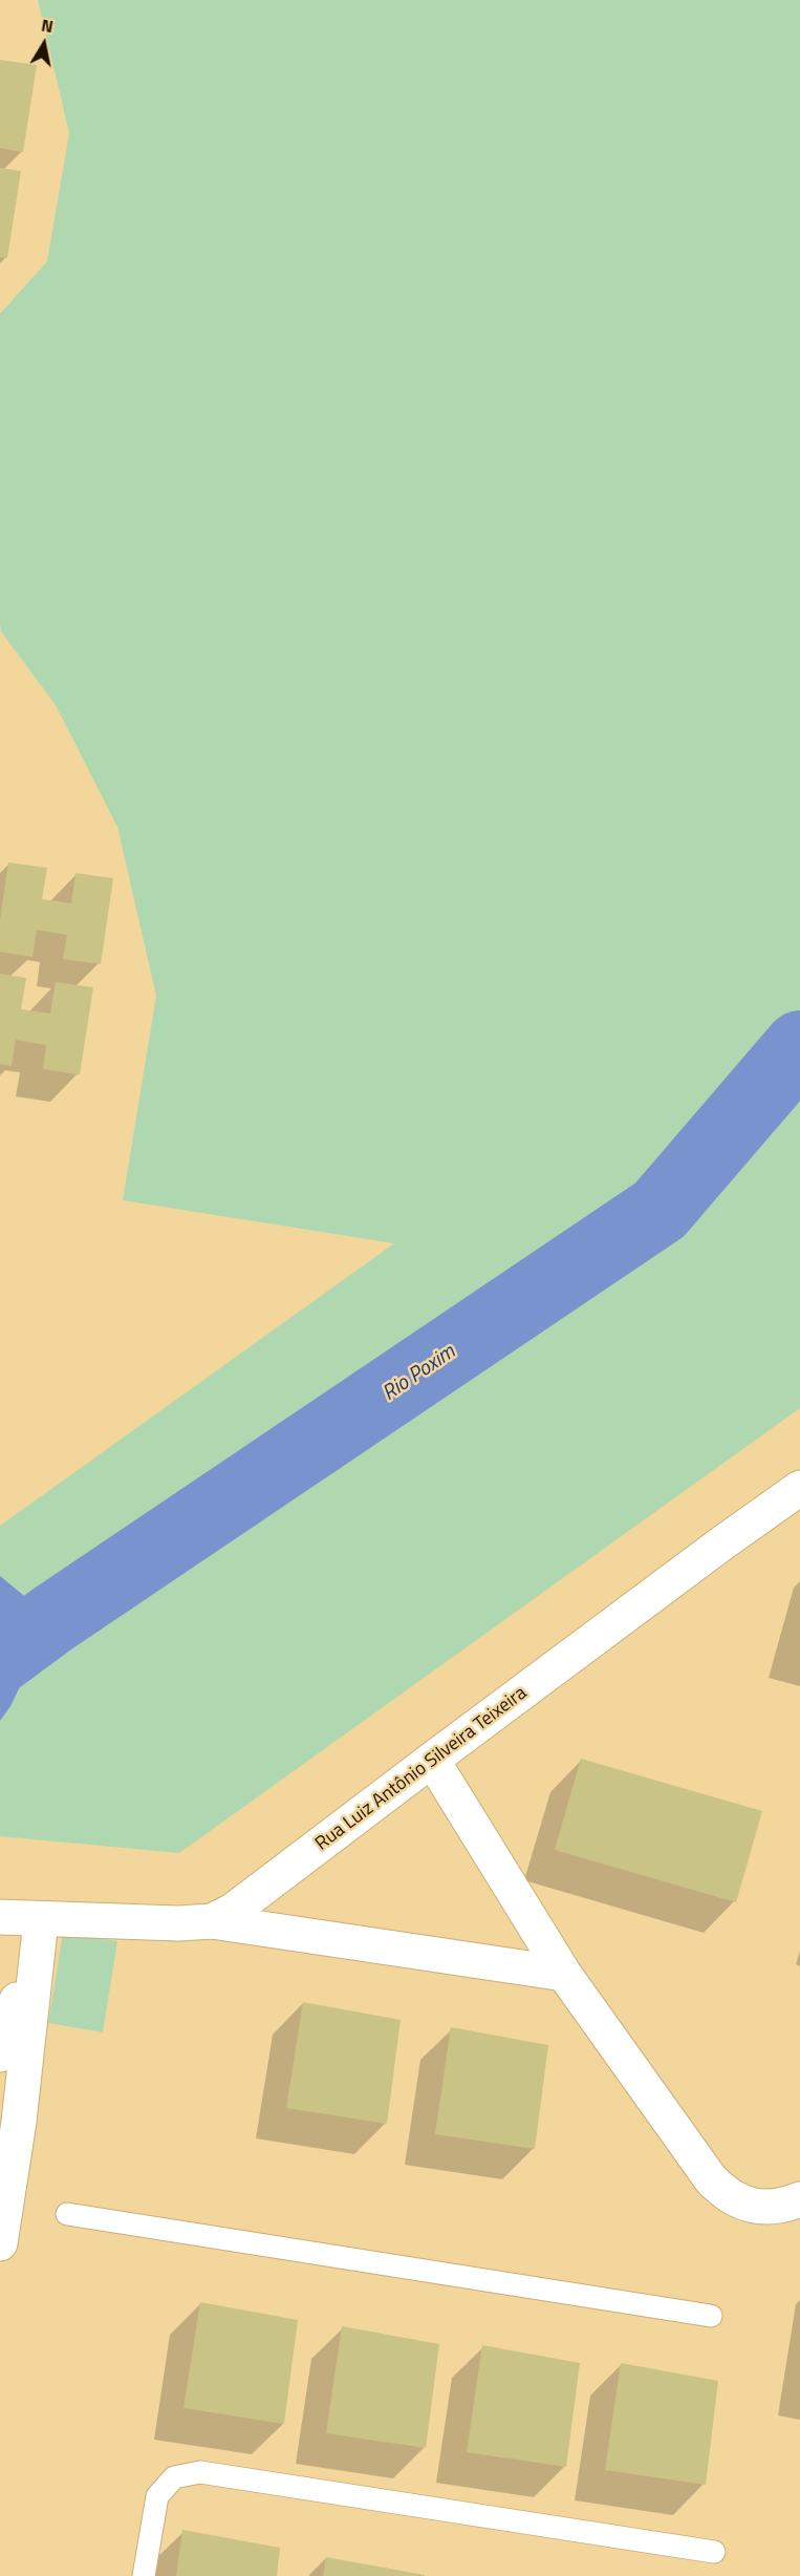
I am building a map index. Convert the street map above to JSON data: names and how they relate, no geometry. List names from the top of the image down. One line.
{"streets":{"street":["Rua Luiz Antônio Silveira Teixeira"]},"water":["Rio Poxim"],"north":"top"}
